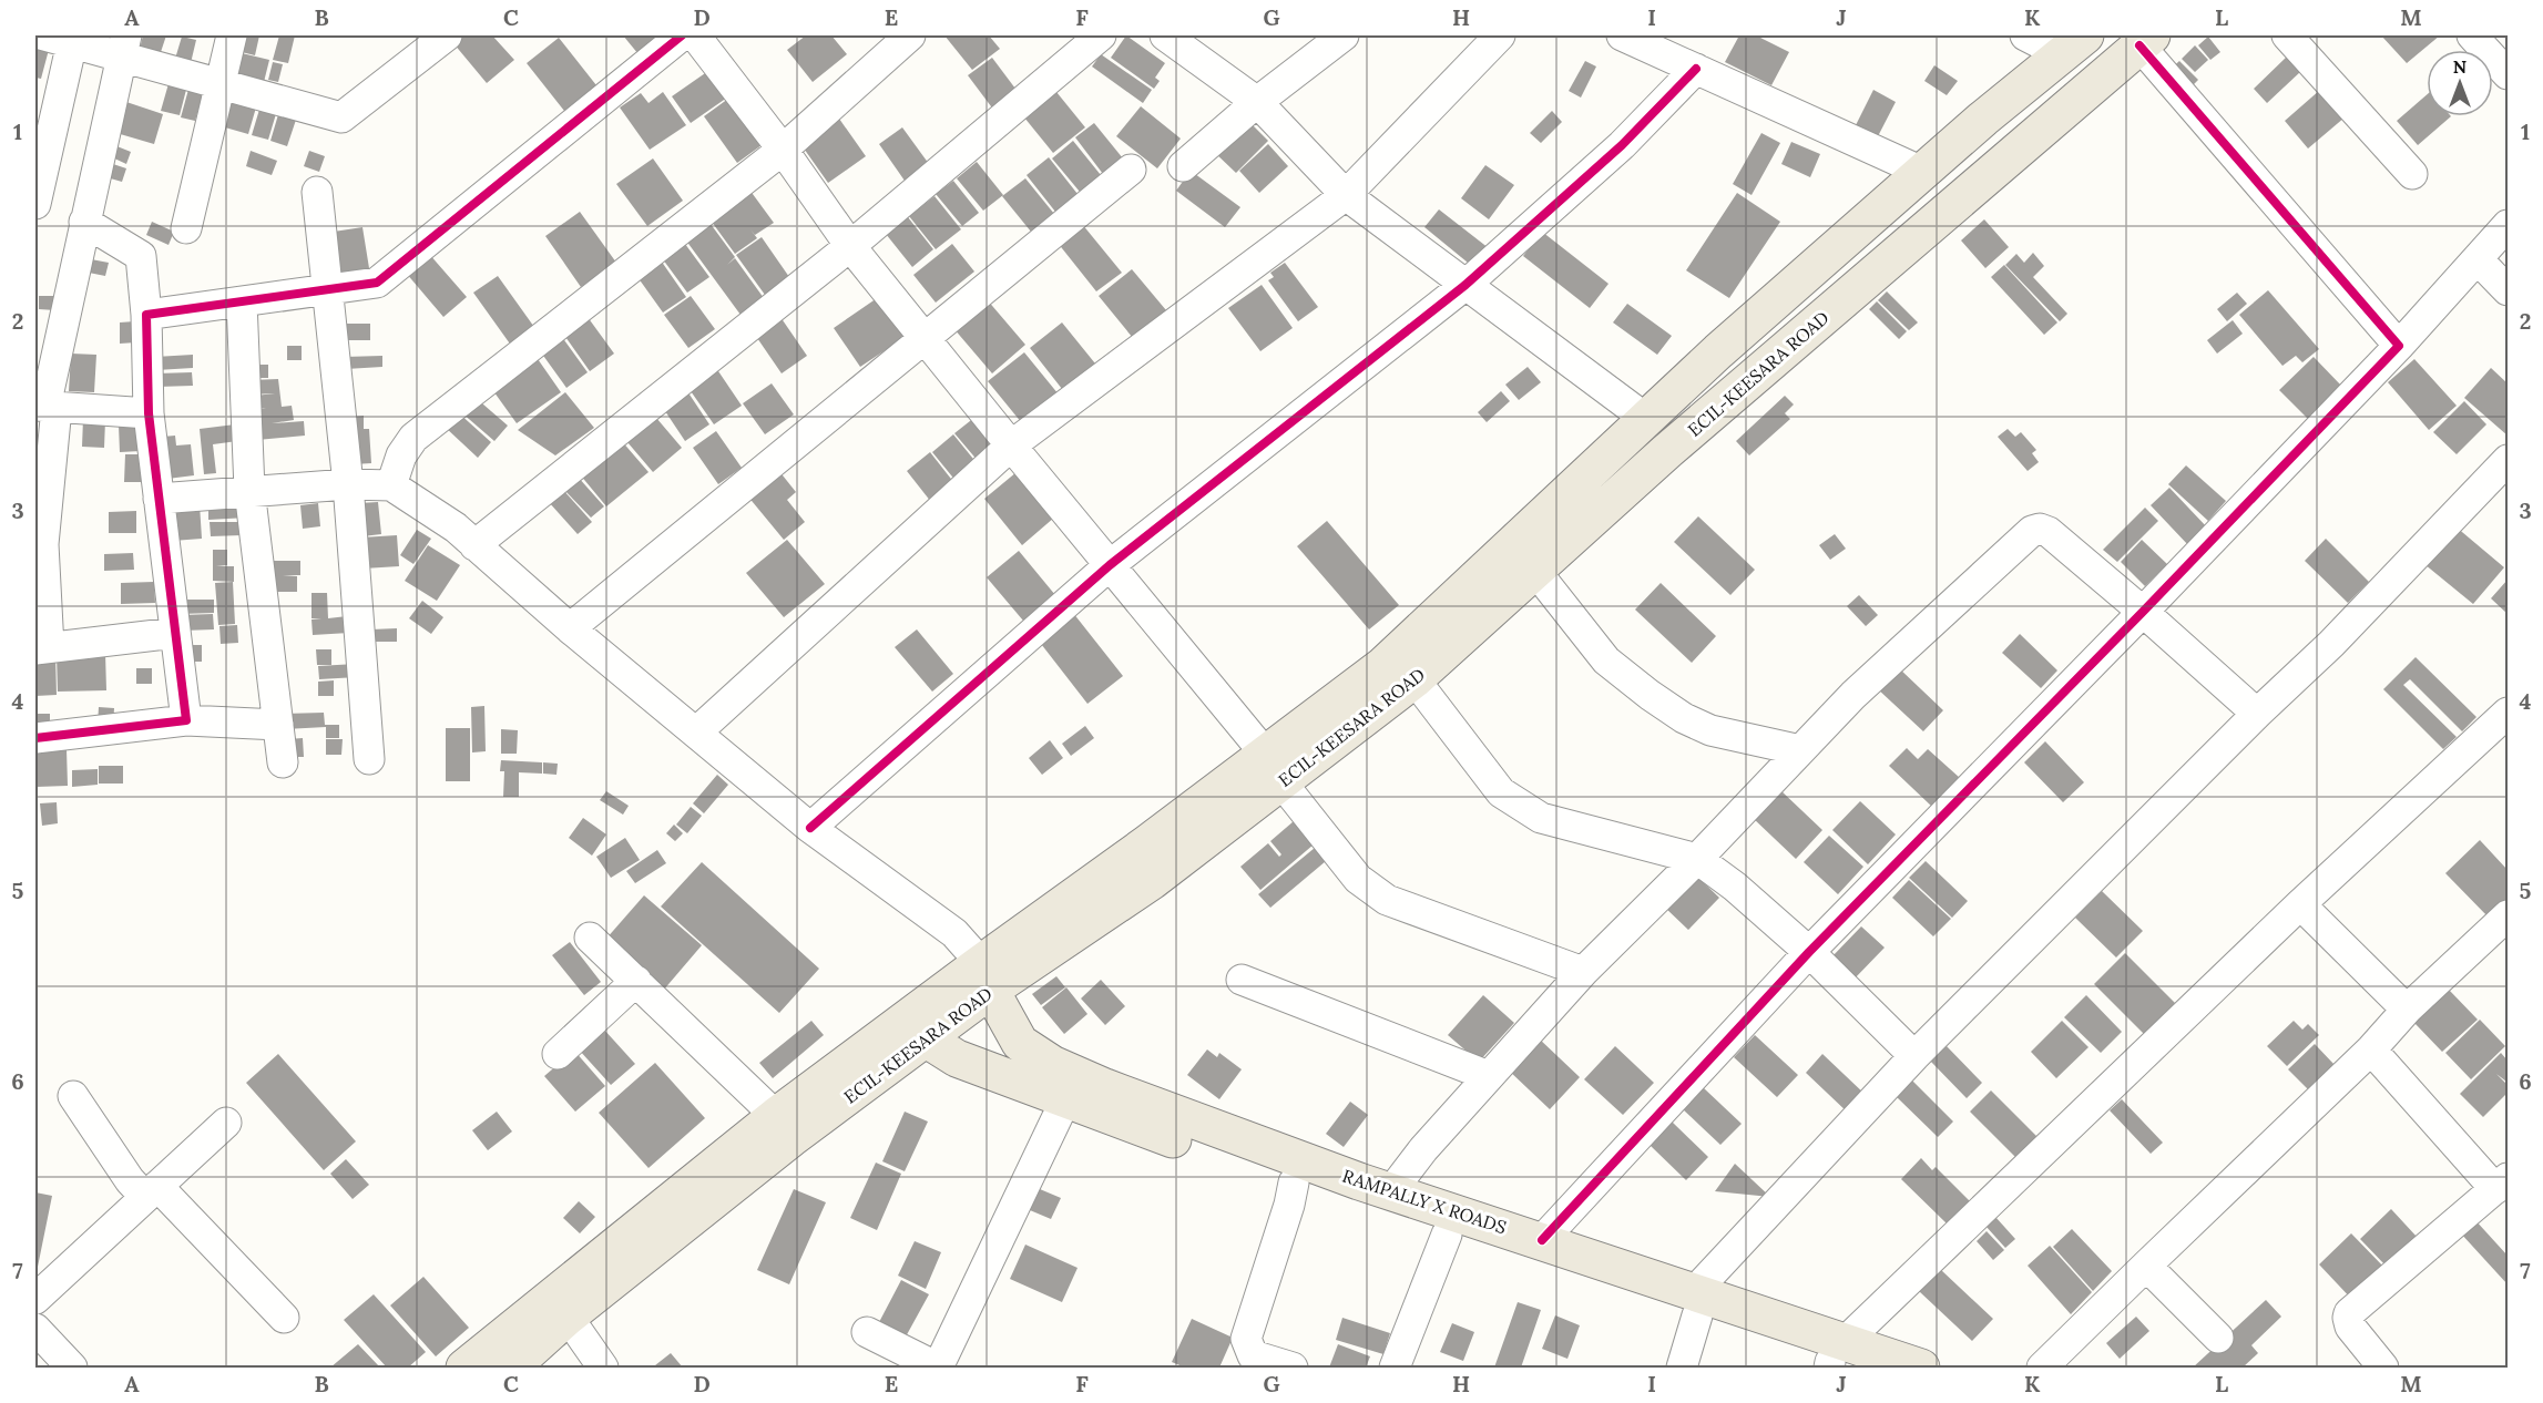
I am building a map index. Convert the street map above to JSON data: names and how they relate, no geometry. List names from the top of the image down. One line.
{"streets":{"main road":["ECIL-KEESARA ROAD","RAMPALLY X ROADS"]},"crossings":[["ECIL-KEESARA ROAD","RAMPALLY X ROADS"]],"north":"top","grid":{"columns":["A","B","C","D","E","F","G","H","I","J","K","L","M"],"rows":["1","2","3","4","5","6","7"]}}
